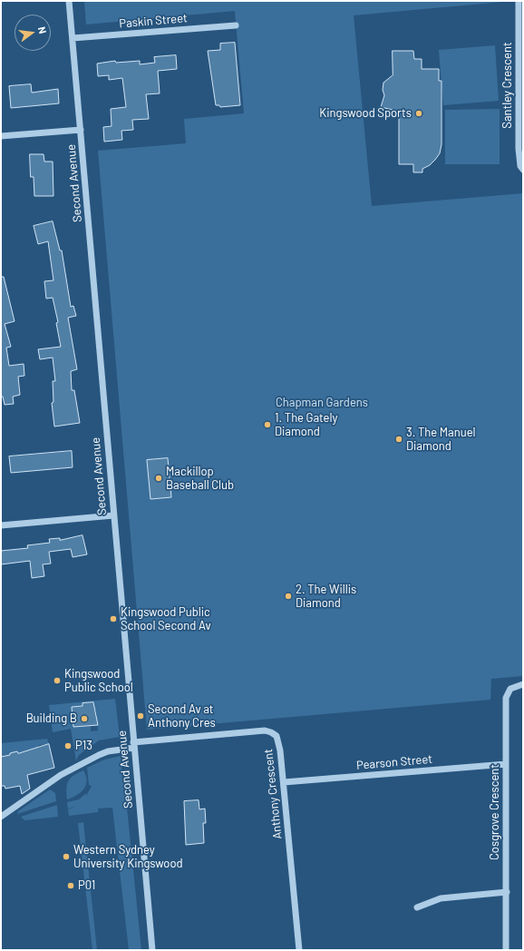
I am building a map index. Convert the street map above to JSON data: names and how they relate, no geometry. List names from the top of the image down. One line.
{"streets":{"street":["Paskin Street","Santley Crescent","Second Avenue","Pearson Street","Anthony Crescent","Cosgrove Crescent"]},"crossings":[["Paskin Street","Second Avenue"],["Second Avenue","Anthony Crescent"],["Pearson Street","Anthony Crescent"],["Pearson Street","Cosgrove Crescent"]],"parks":["Chapman Gardens"],"places":["Kingswood Sports","1. The Gately Diamond","3. The Manuel Diamond","Mackillop Baseball Club","2. The Willis Diamond","Kingswood Public School Second Av","Kingswood Public School","Second Av at Anthony Cres","Building B","P13","Western Sydney University Kingswood","P01"],"north":"right"}
